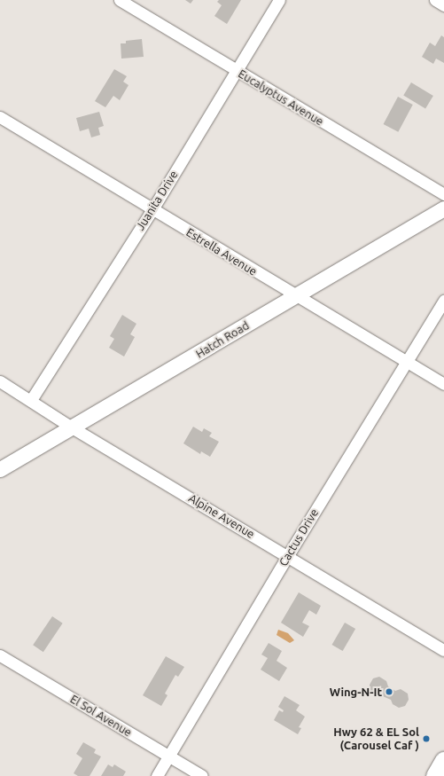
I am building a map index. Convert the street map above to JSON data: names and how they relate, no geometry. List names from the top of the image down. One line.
{"streets":{"street":["Eucalyptus Avenue","Juanita Drive","Estrella Avenue","Hatch Road","Alpine Avenue","Cactus Drive","El Sol Avenue"]},"crossings":[["Eucalyptus Avenue","Juanita Drive"],["Juanita Drive","Estrella Avenue"],["Juanita Drive","Alpine Avenue"],["Estrella Avenue","Hatch Road"],["Estrella Avenue","Cactus Drive"],["Hatch Road","Alpine Avenue"],["Alpine Avenue","Cactus Drive"],["Cactus Drive","El Sol Avenue"]],"places":["Wing-N-It","Hwy 62 & EL Sol (Carousel Caf )"]}
